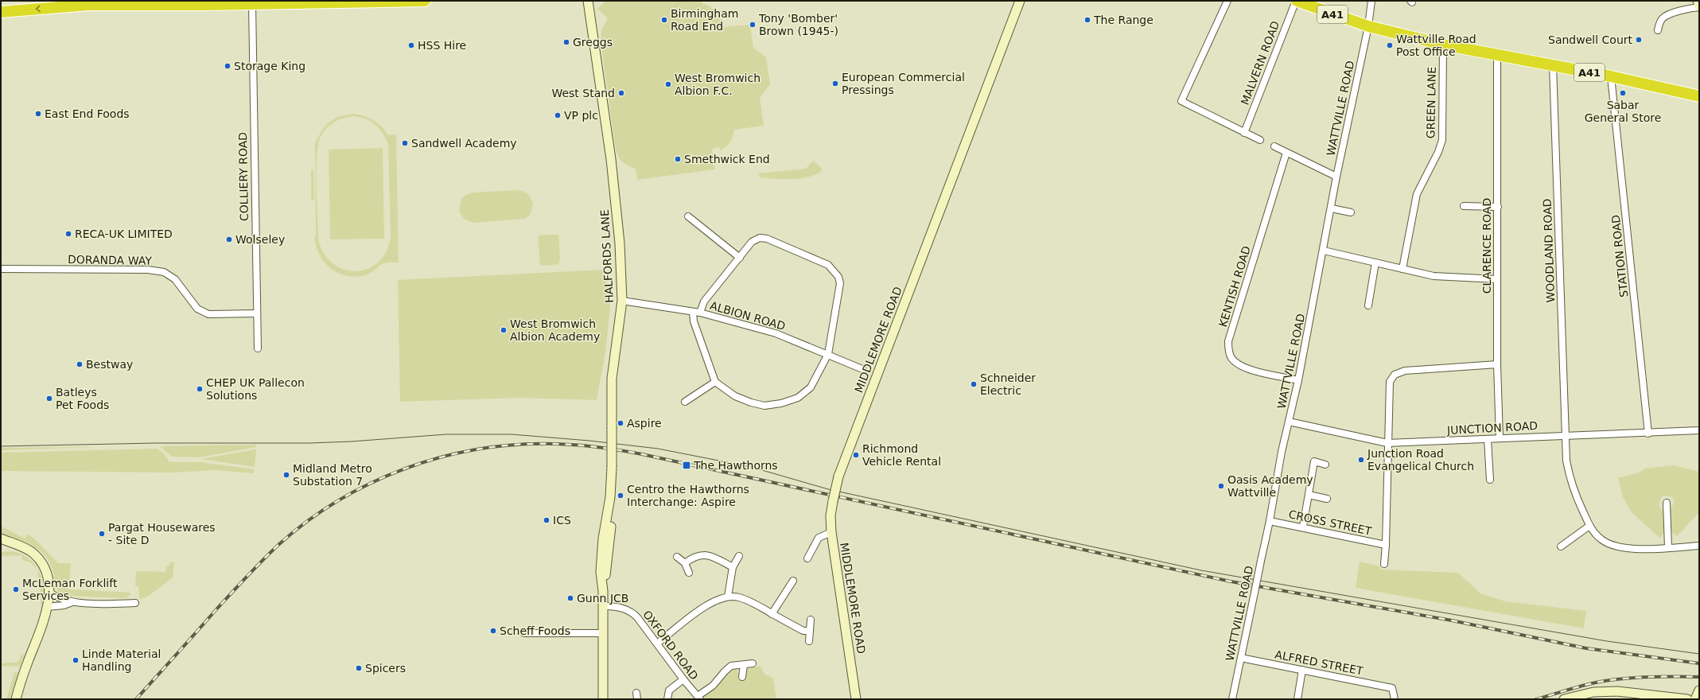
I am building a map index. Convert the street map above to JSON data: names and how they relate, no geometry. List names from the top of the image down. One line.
{"streets":{"highway":["A41"],"street":["MALVERN ROAD","GREEN LANE","WATTVILLE ROAD","COLLIERY ROAD","CLARENCE ROAD","WOODLAND ROAD","HALFORDS LANE","STATION ROAD","DORANDA WAY","KENTISH ROAD","ALBION ROAD","MIDDLEMORE ROAD","JUNCTION ROAD","CROSS STREET","OXFORD ROAD","ALFRED STREET"]},"crossings":[["A41","MALVERN ROAD"],["A41","GREEN LANE"],["A41","WATTVILLE ROAD"],["A41","CLARENCE ROAD"],["A41","WOODLAND ROAD"],["A41","STATION ROAD"],["WATTVILLE ROAD","KENTISH ROAD"],["WATTVILLE ROAD","JUNCTION ROAD"],["WATTVILLE ROAD","CROSS STREET"],["WATTVILLE ROAD","ALFRED STREET"],["COLLIERY ROAD","DORANDA WAY"],["CLARENCE ROAD","JUNCTION ROAD"],["WOODLAND ROAD","JUNCTION ROAD"],["HALFORDS LANE","ALBION ROAD"],["HALFORDS LANE","OXFORD ROAD"],["STATION ROAD","JUNCTION ROAD"]],"places":{"other":["Birmingham Road End","The Range","Tony 'Bomber' Brown (1945-)","Sandwell Court","Greggs","HSS Hire","Wattville Road Post Office","Storage King","European Commercial Pressings","West Bromwich Albion F.C.","West Stand","Sabar General Store","East End Foods","VP plc","Sandwell Academy","Smethwick End","RECA-UK LIMITED","Wolseley","West Bromwich Albion Academy","Bestway","Schneider Electric","CHEP UK Pallecon Solutions","Batleys Pet Foods","Aspire","Richmond Vehicle Rental","Junction Road Evangelical Church","Midland Metro Substation 7","Oasis Academy Wattville","Centro the Hawthorns Interchange: Aspire","ICS","Pargat Housewares - Site D","McLeman Forklift Services","Gunn JCB","Scheff Foods","Linde Material Handling","Spicers"],"transit":["The Hawthorns"]}}
